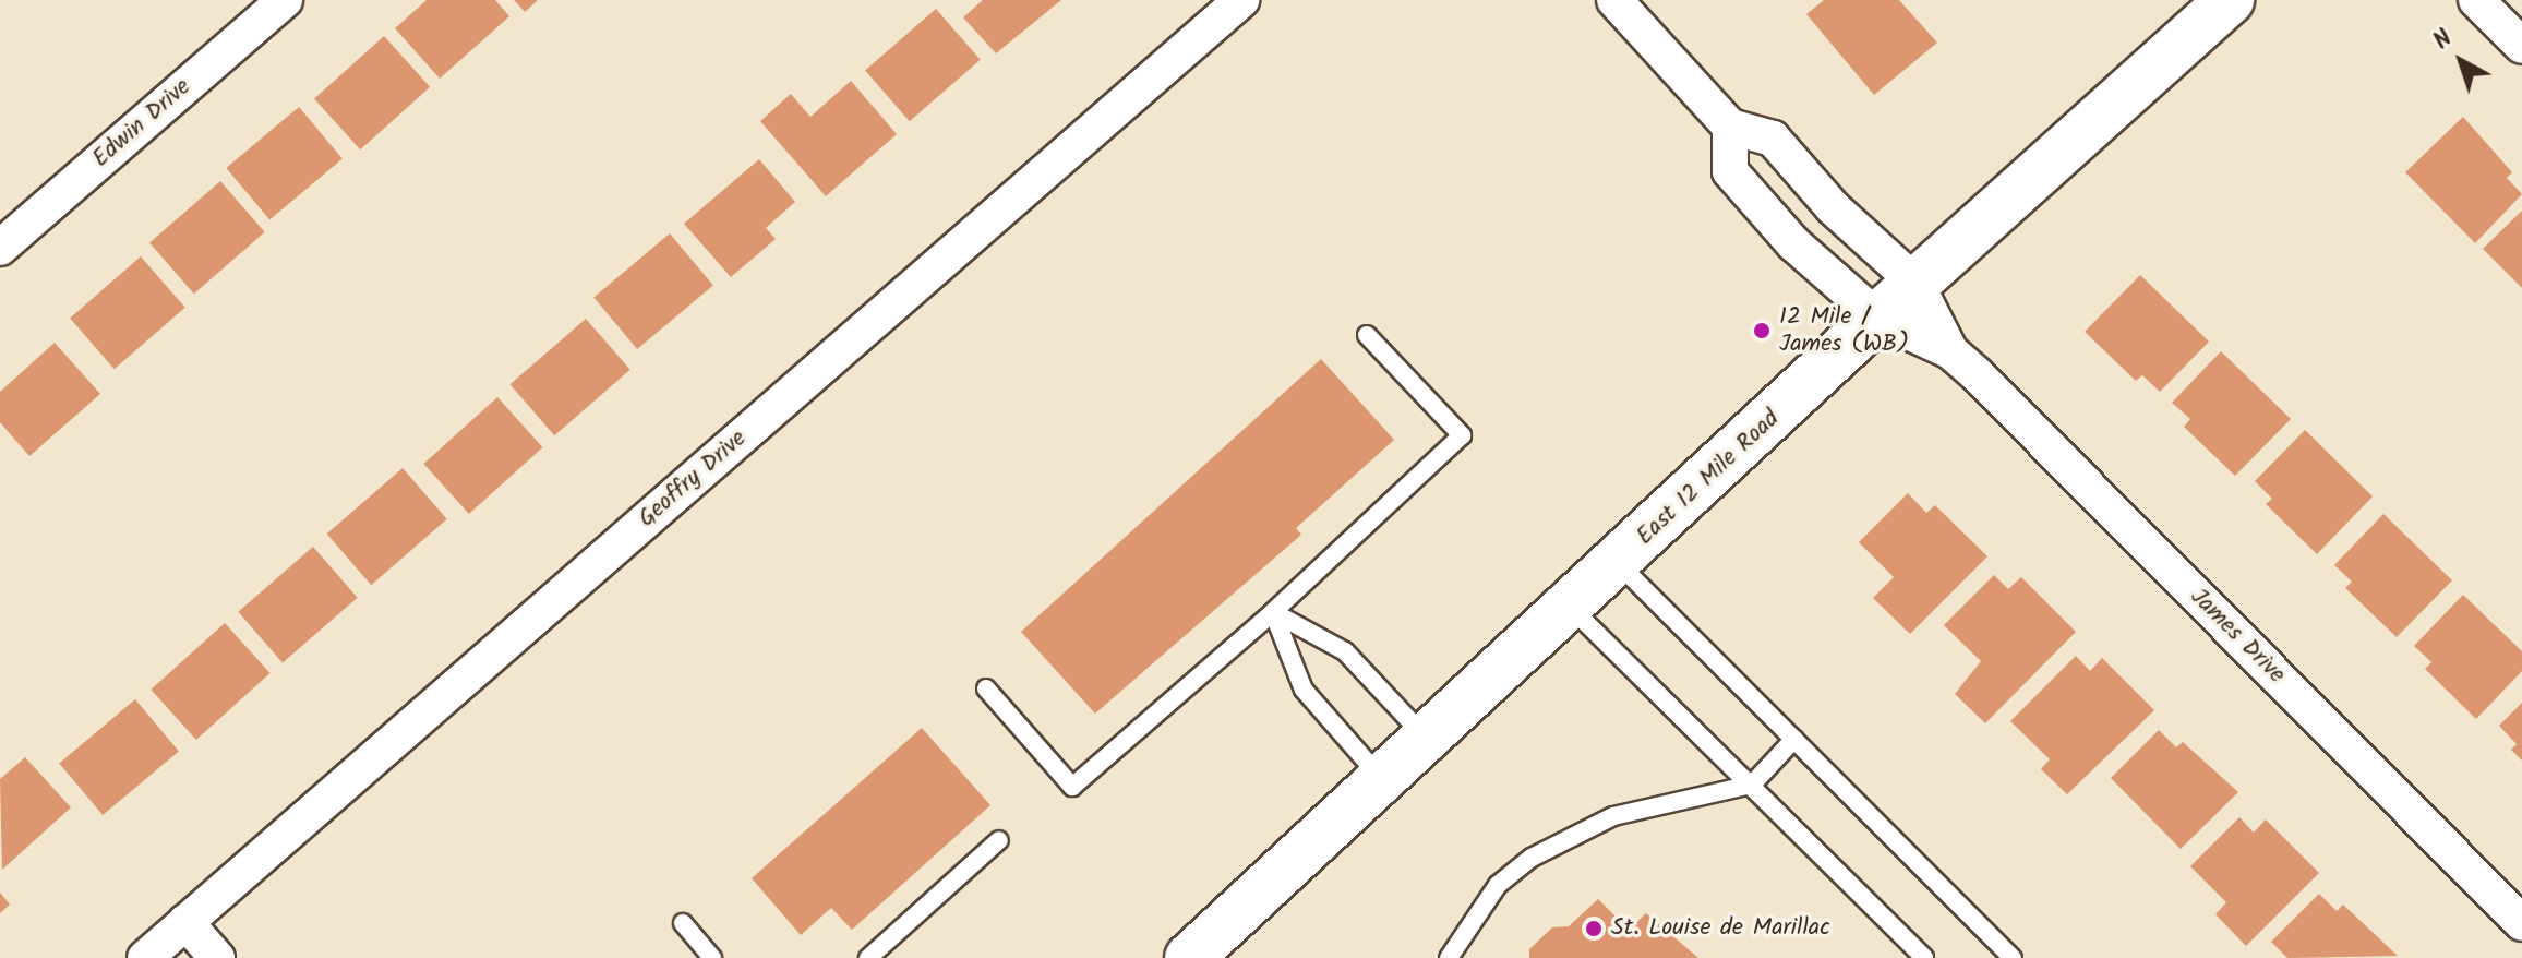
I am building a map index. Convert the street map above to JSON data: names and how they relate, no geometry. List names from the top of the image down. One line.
{"streets":{"main road":["East 12 Mile Road"],"street":["Edwin Drive","Geoffry Drive","James Drive"]},"crossings":[["East 12 Mile Road","James Drive"]],"places":["12 Mile / James (WB)","St. Louise de Marillac"],"north":"top left"}
